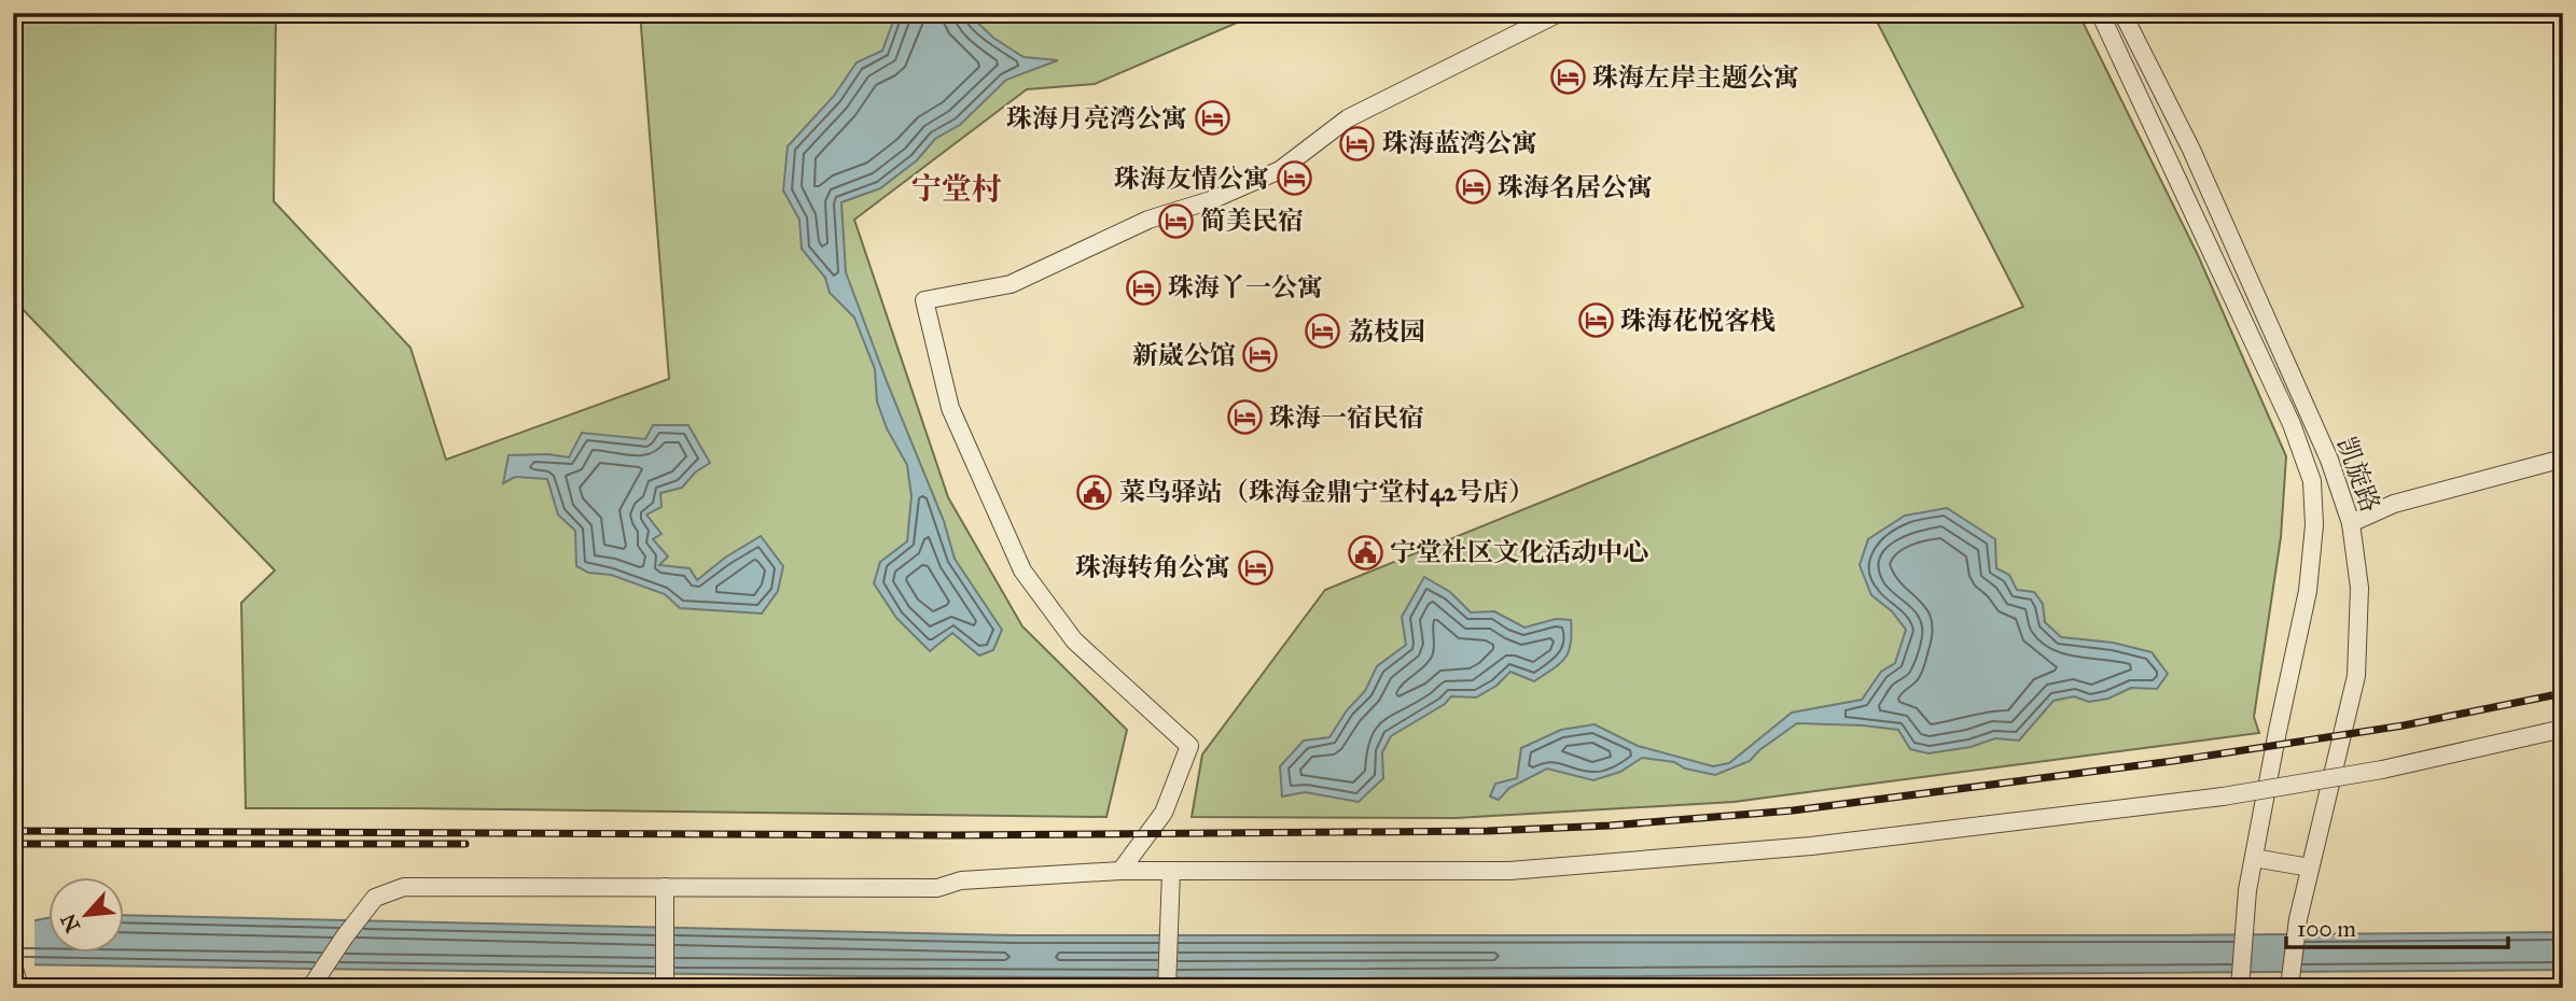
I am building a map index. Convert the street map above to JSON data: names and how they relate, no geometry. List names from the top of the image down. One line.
{"streets":{"street":["凯旋路"]},"districts":["宁堂村"],"places":{"hotel":["珠海左岸主题公寓","珠海月亮湾公寓","珠海蓝湾公寓","珠海友情公寓","珠海名居公寓","简美民宿","珠海丫一公寓","珠海花悦客栈","荔枝园","新崴公馆","珠海一宿民宿","珠海转角公寓"],"public building":["菜鸟驿站（珠海金鼎宁堂村42号店）","宁堂社区文化活动中心"]},"scale_bar":"100 m","north":"bottom left"}
